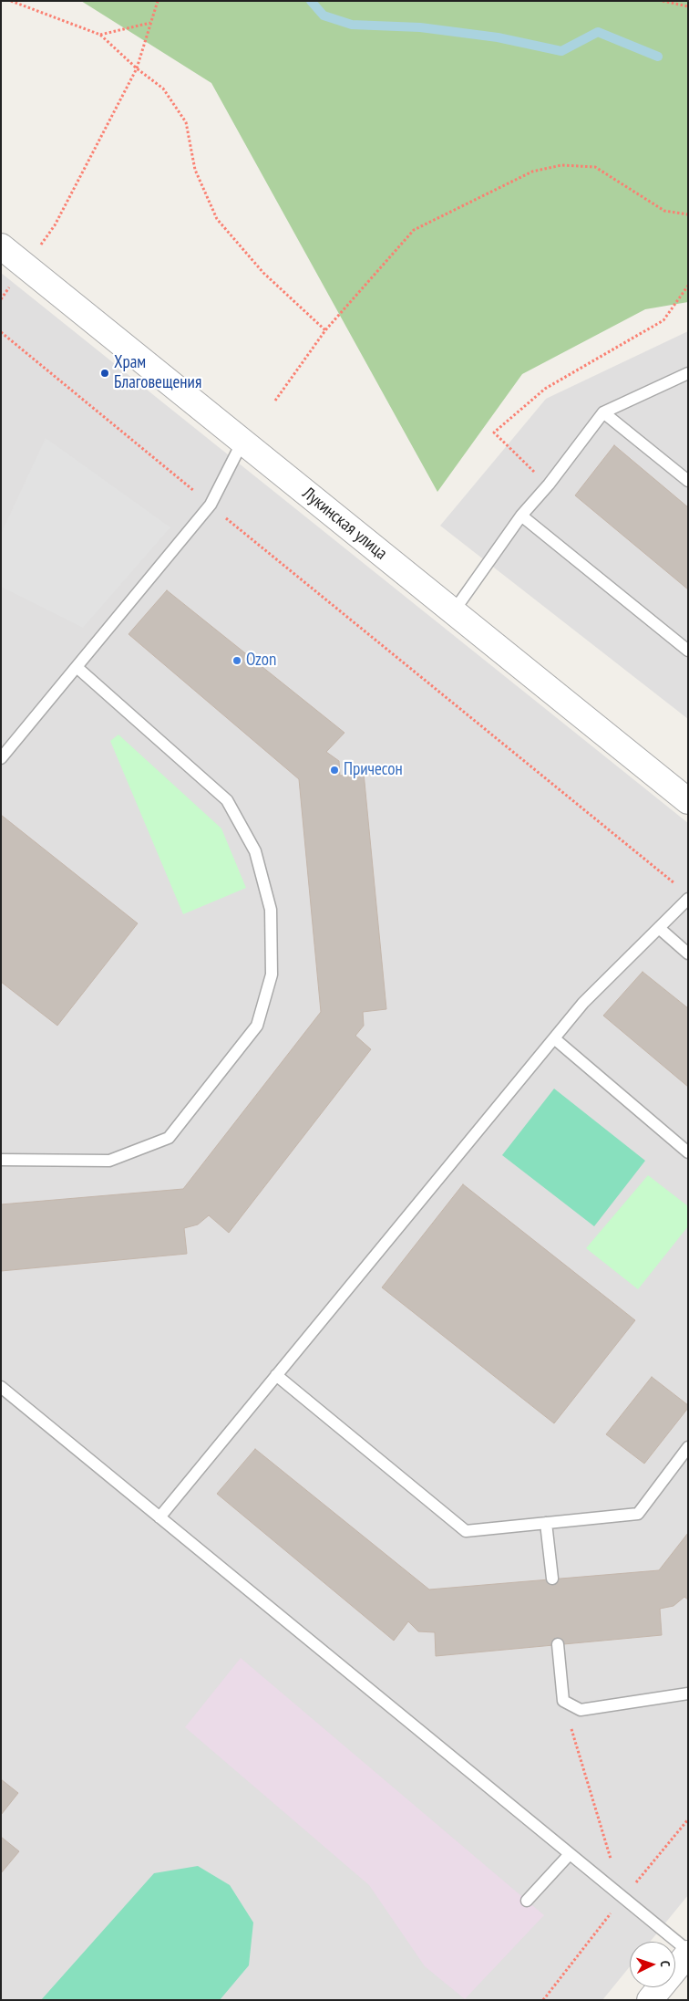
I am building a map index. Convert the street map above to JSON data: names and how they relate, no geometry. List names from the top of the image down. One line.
{"streets":{"street":["Лукинская улица"]},"places":["Храм Благовещения","Ozon","Причесон"],"north":"right"}
